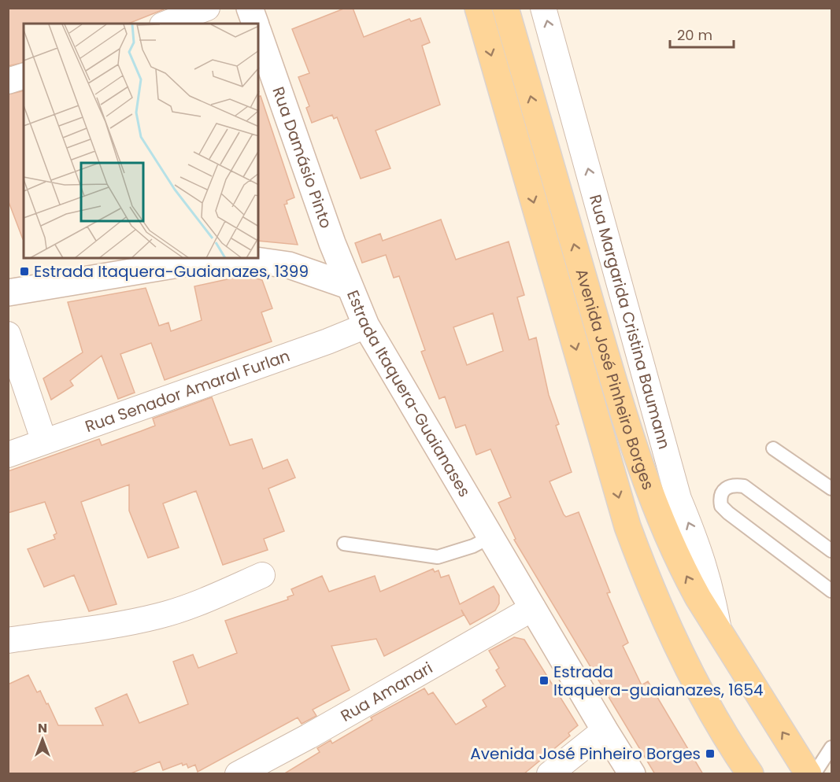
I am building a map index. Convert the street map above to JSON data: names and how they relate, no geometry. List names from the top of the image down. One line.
{"streets":{"main road":["Rua Damásio Pinto","Avenida José Pinheiro Borges","Estrada Itaquera-Guaianases"],"street":["Rua Margarida Cristina Baumann","Rua Senador Amaral Furlan","Rua Amanari"]},"crossings":[["Rua Damásio Pinto","Estrada Itaquera-Guaianases"],["Rua Margarida Cristina Baumann","Avenida José Pinheiro Borges"],["Rua Senador Amaral Furlan","Estrada Itaquera-Guaianases"],["Estrada Itaquera-Guaianases","Rua Amanari"]],"one_way":["Rua Margarida Cristina Baumann"],"places":{"transit":["Estrada Itaquera-Guaianazes, 1399","Estrada Itaquera-guaianazes, 1654","Avenida José Pinheiro Borges"]},"scale_bar":"20 m","north":"top"}
